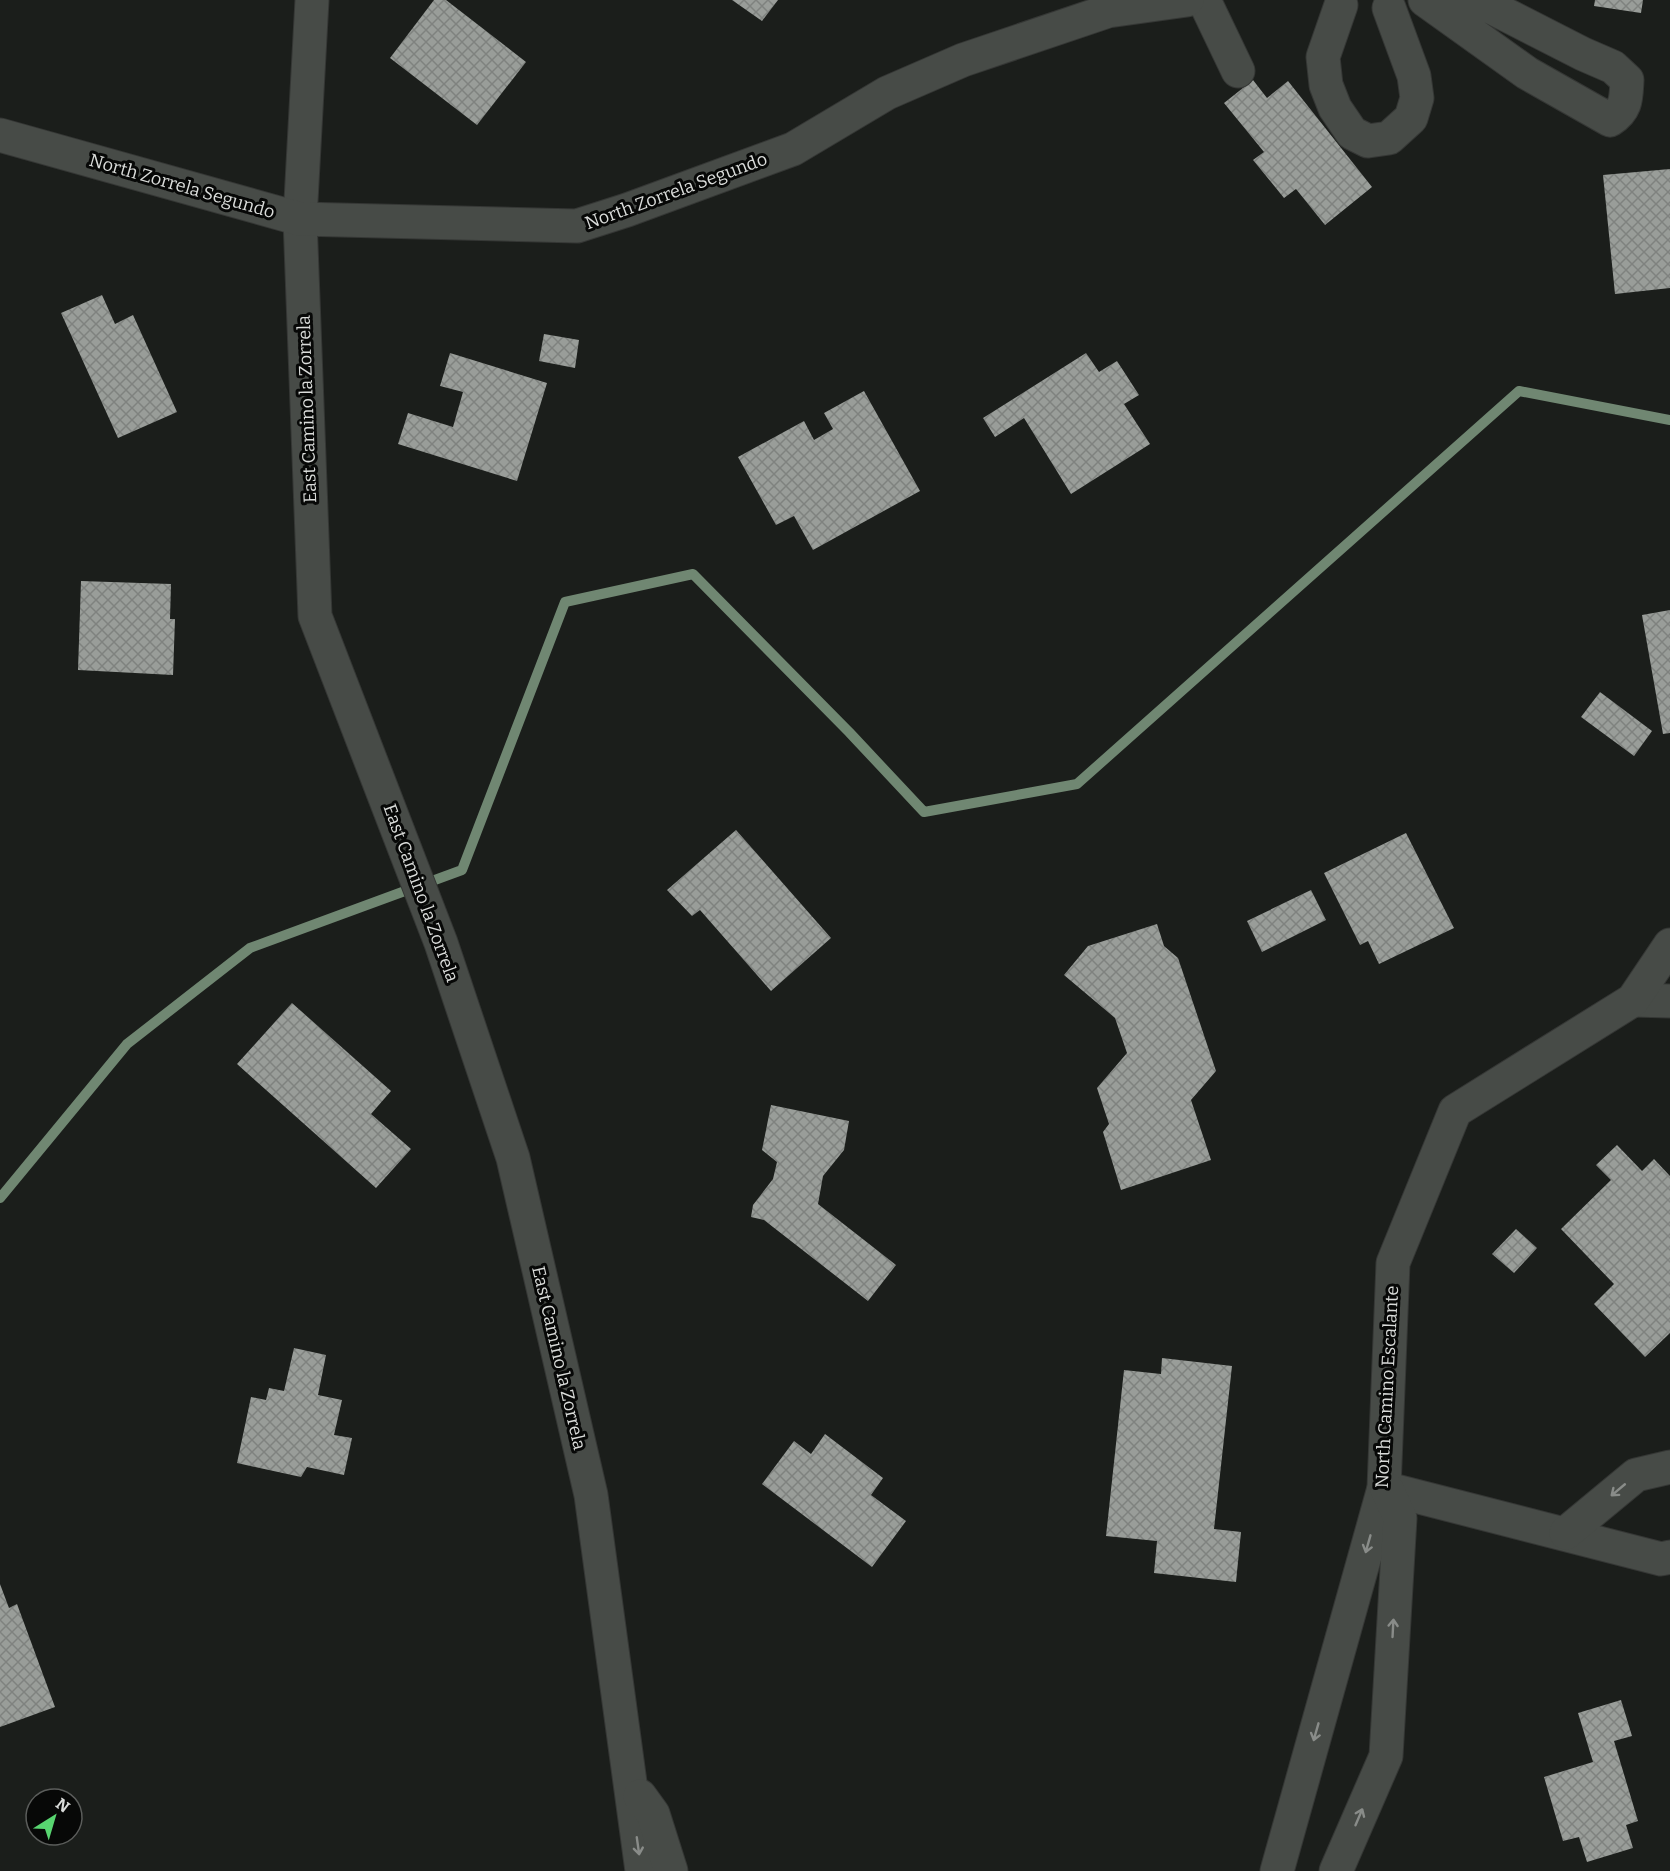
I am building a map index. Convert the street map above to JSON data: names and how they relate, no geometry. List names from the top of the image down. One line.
{"streets":{"street":["North Zorrela Segundo","East Camino la Zorrela","North Camino Escalante"]},"crossings":[["North Zorrela Segundo","East Camino la Zorrela"]],"north":"top right"}
